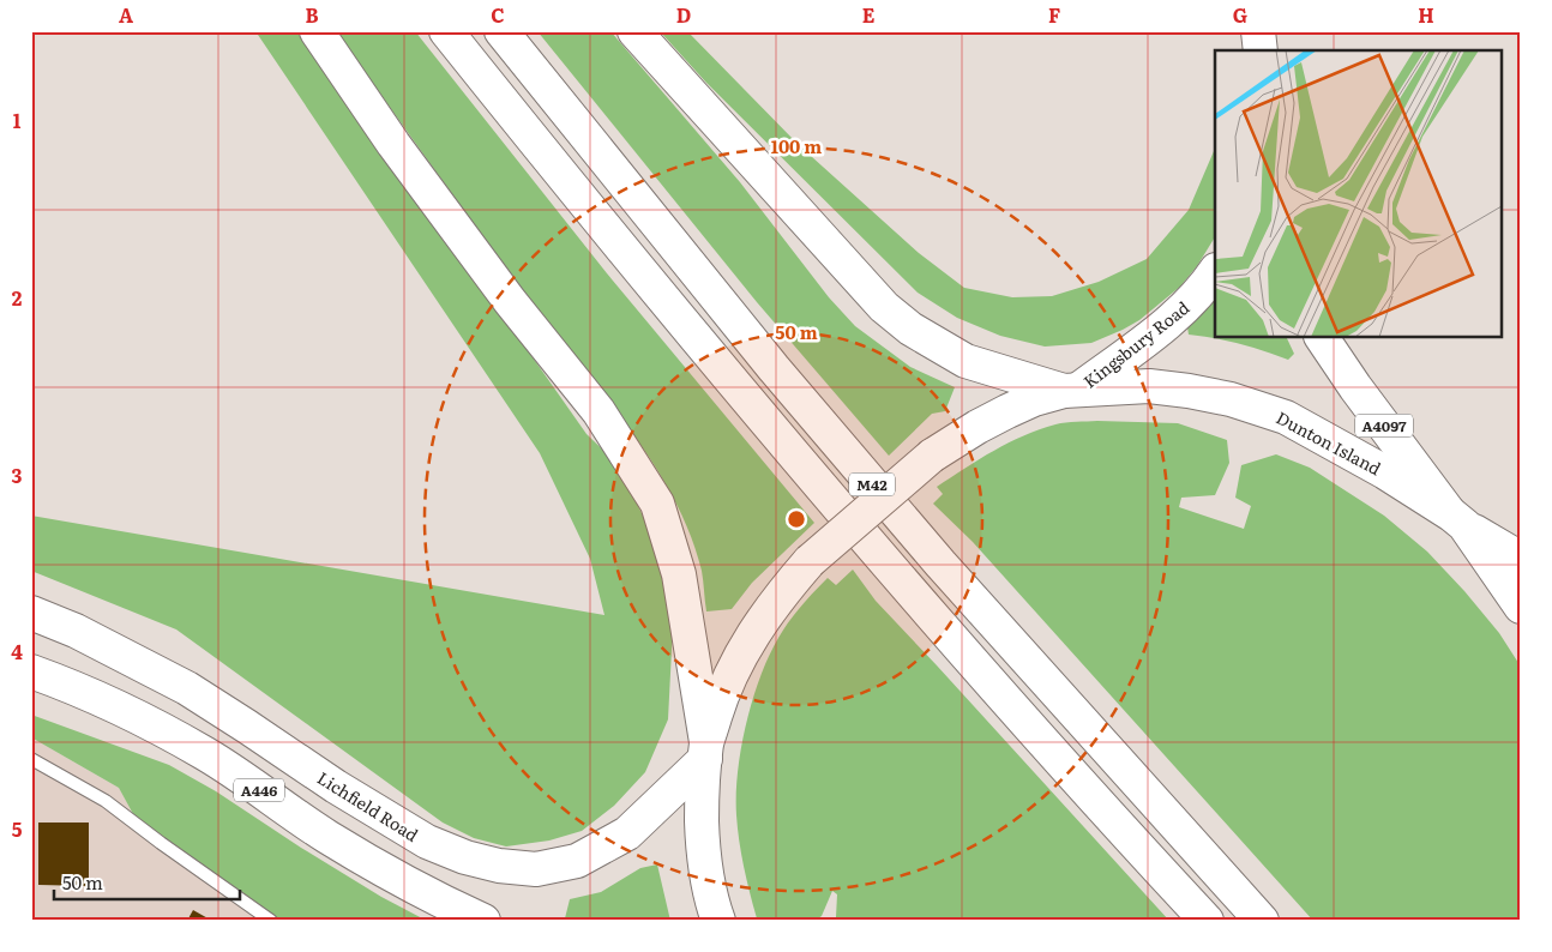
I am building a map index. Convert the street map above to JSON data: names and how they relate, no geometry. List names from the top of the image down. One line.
{"streets":{"main road":["Kingsbury Road","A4097","Dunton Island","M42","A446","Lichfield Road"]},"crossings":[["Kingsbury Road","Dunton Island"],["A4097","Dunton Island"],["Dunton Island","Lichfield Road"]],"scale_bar":"50 m","grid":{"columns":["A","B","C","D","E","F","G","H"],"rows":["1","2","3","4","5"]},"rings":["100 m","50 m"]}
